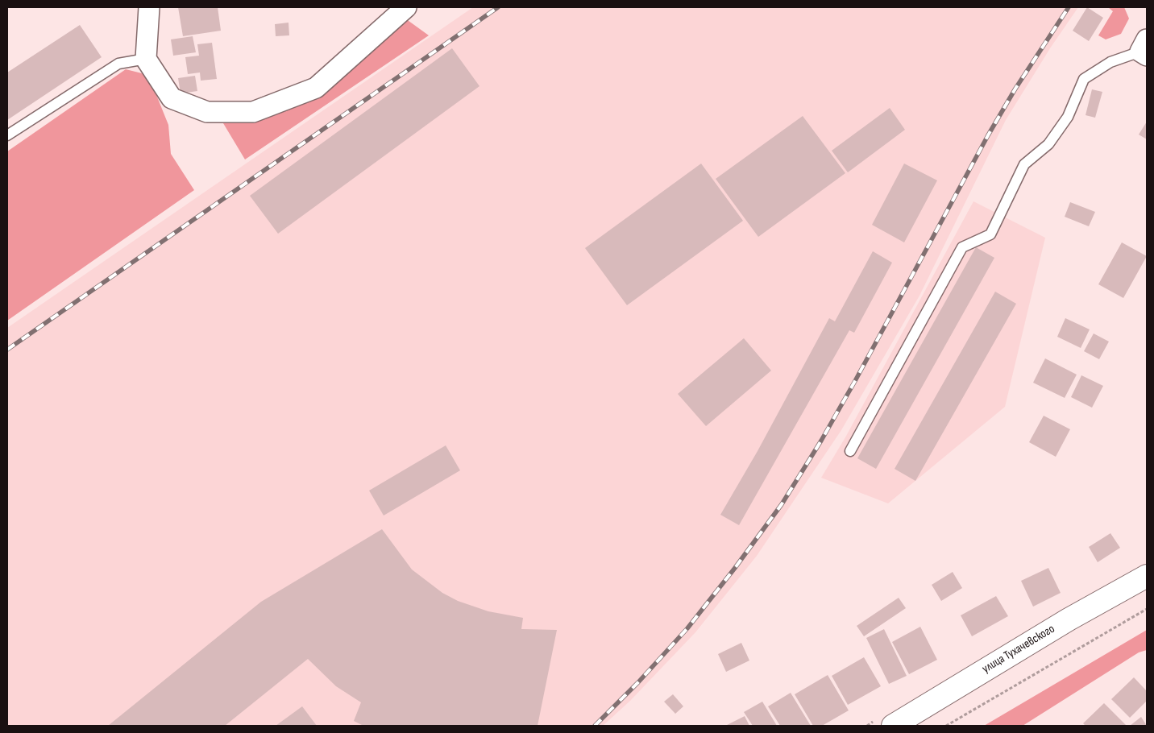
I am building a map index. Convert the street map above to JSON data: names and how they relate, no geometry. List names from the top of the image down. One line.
{"streets":{"main road":["улица Тухачевского"]}}
